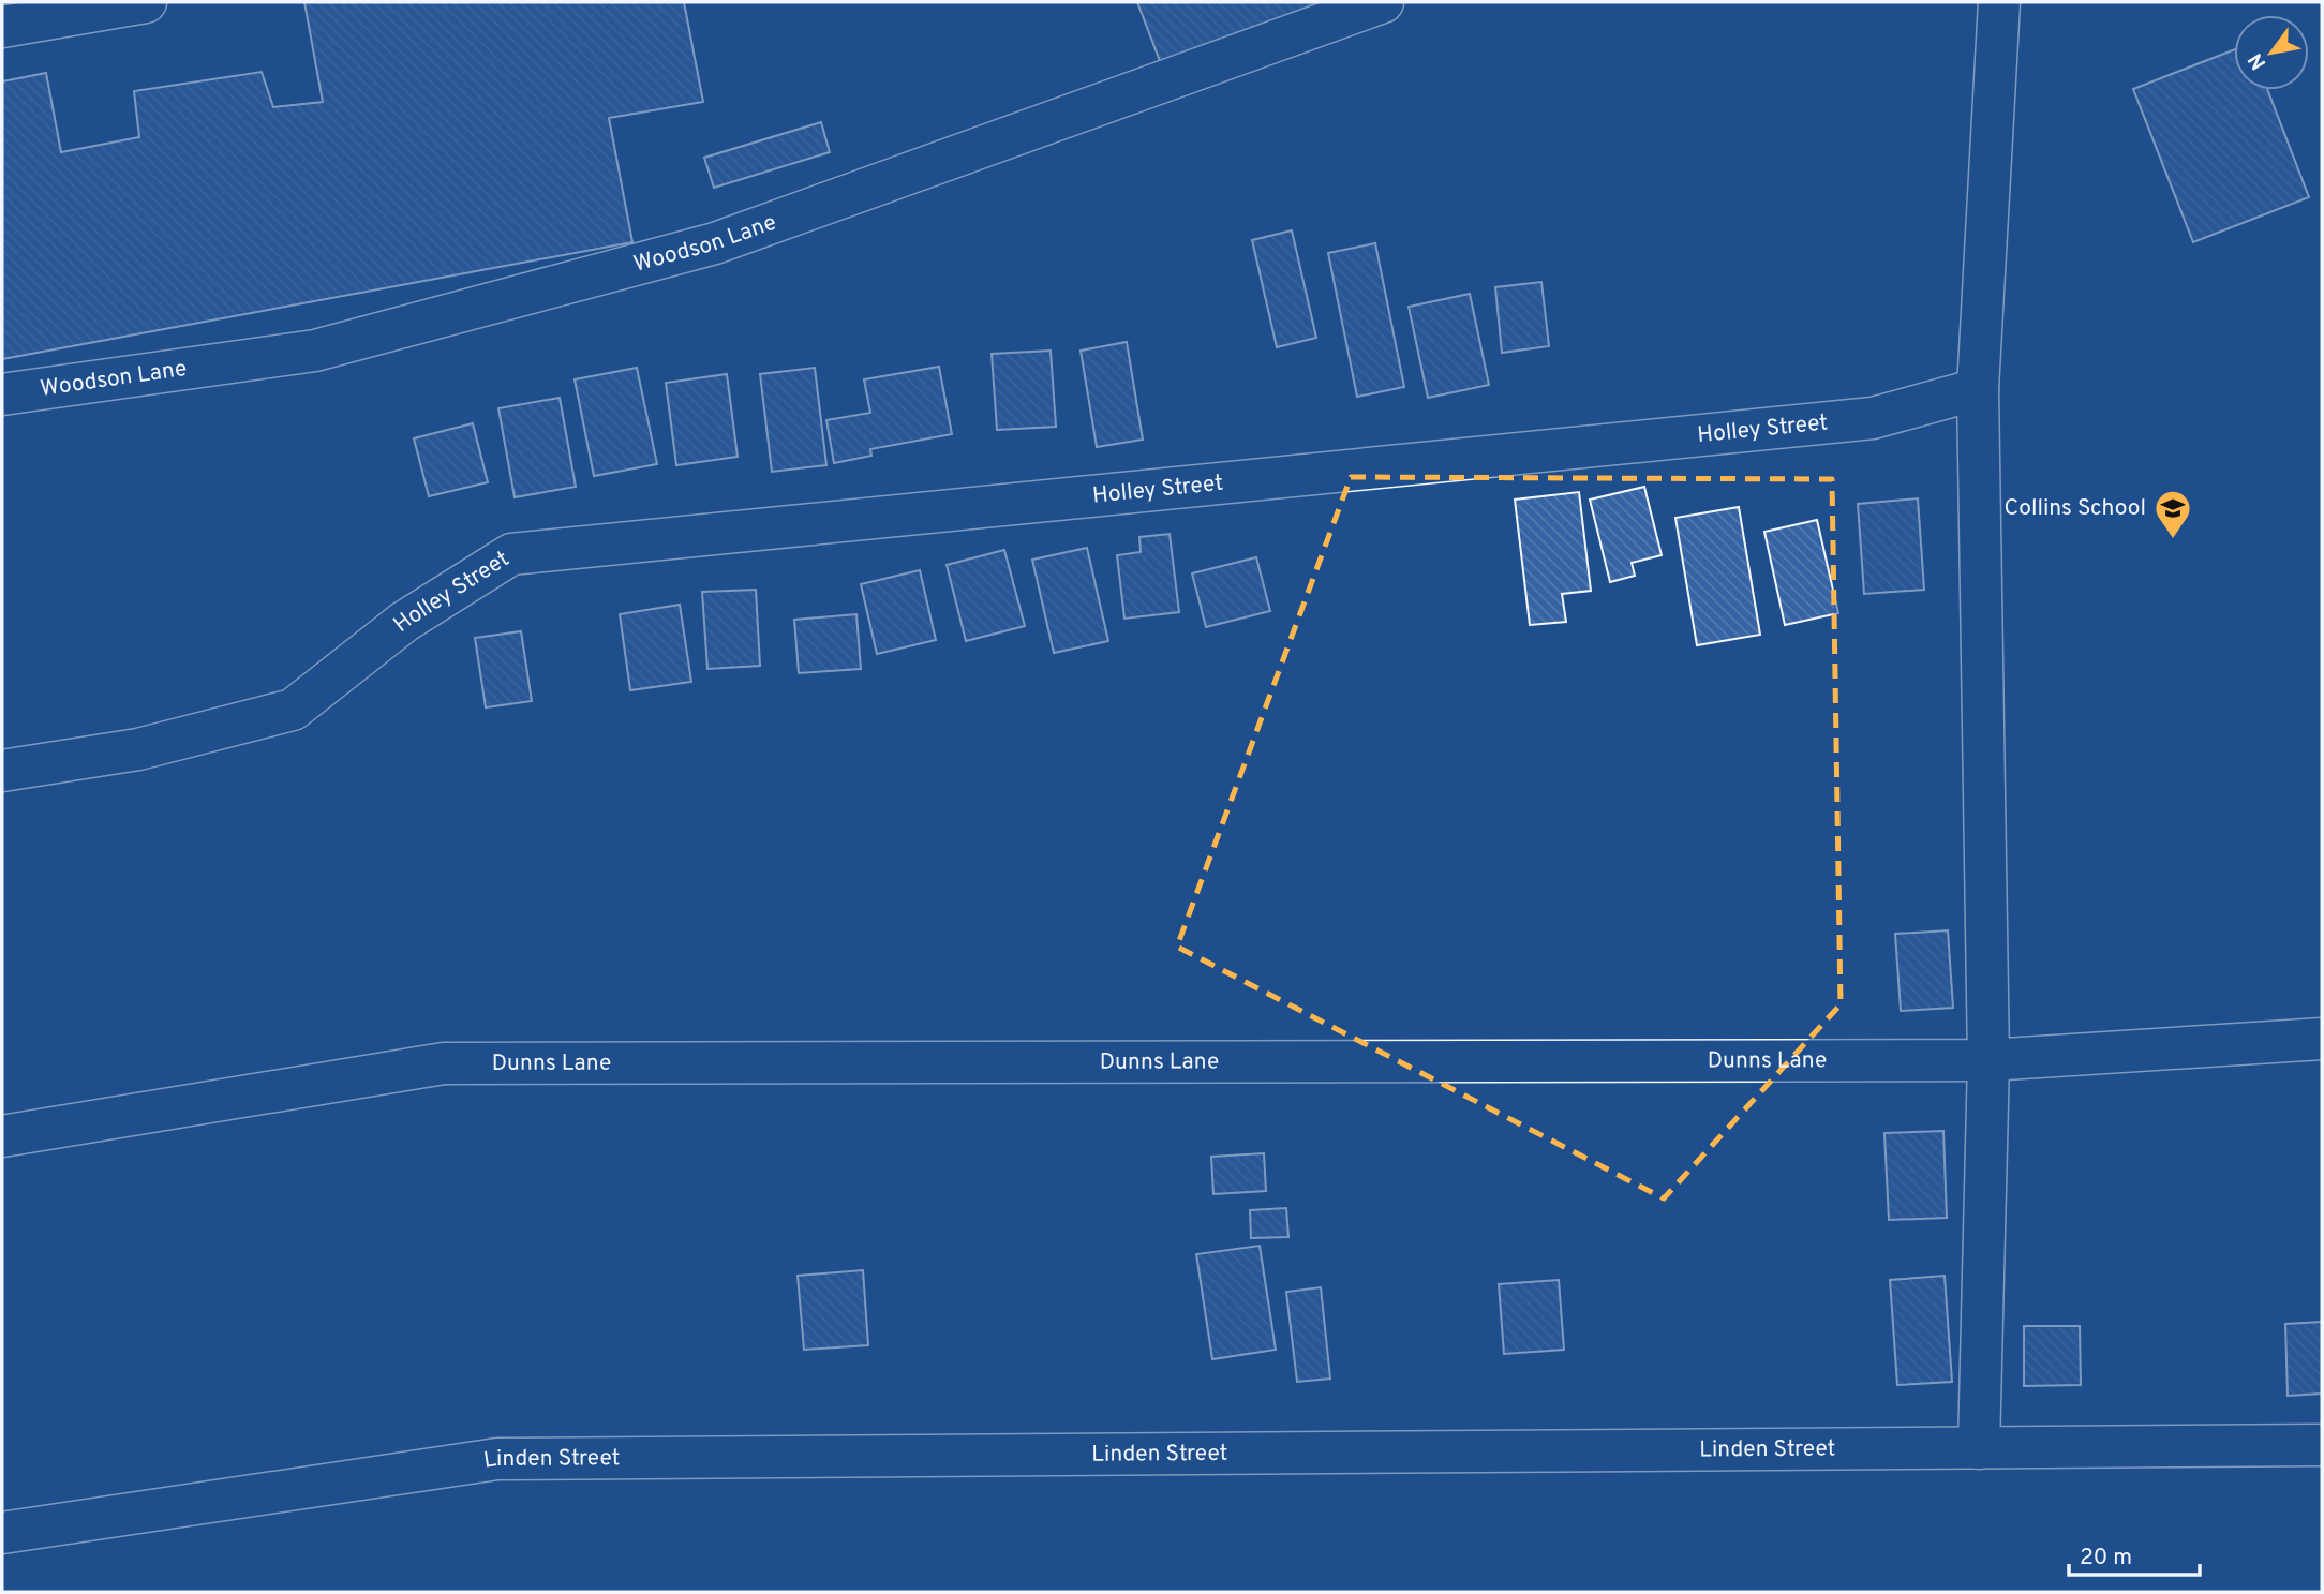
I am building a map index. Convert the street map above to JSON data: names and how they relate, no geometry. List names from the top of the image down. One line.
{"streets":{"street":["Woodson Lane","Holley Street","Dunns Lane","Linden Street"]},"places":{"school or university":["Collins School"]},"scale_bar":"20 m","north":"bottom left"}
